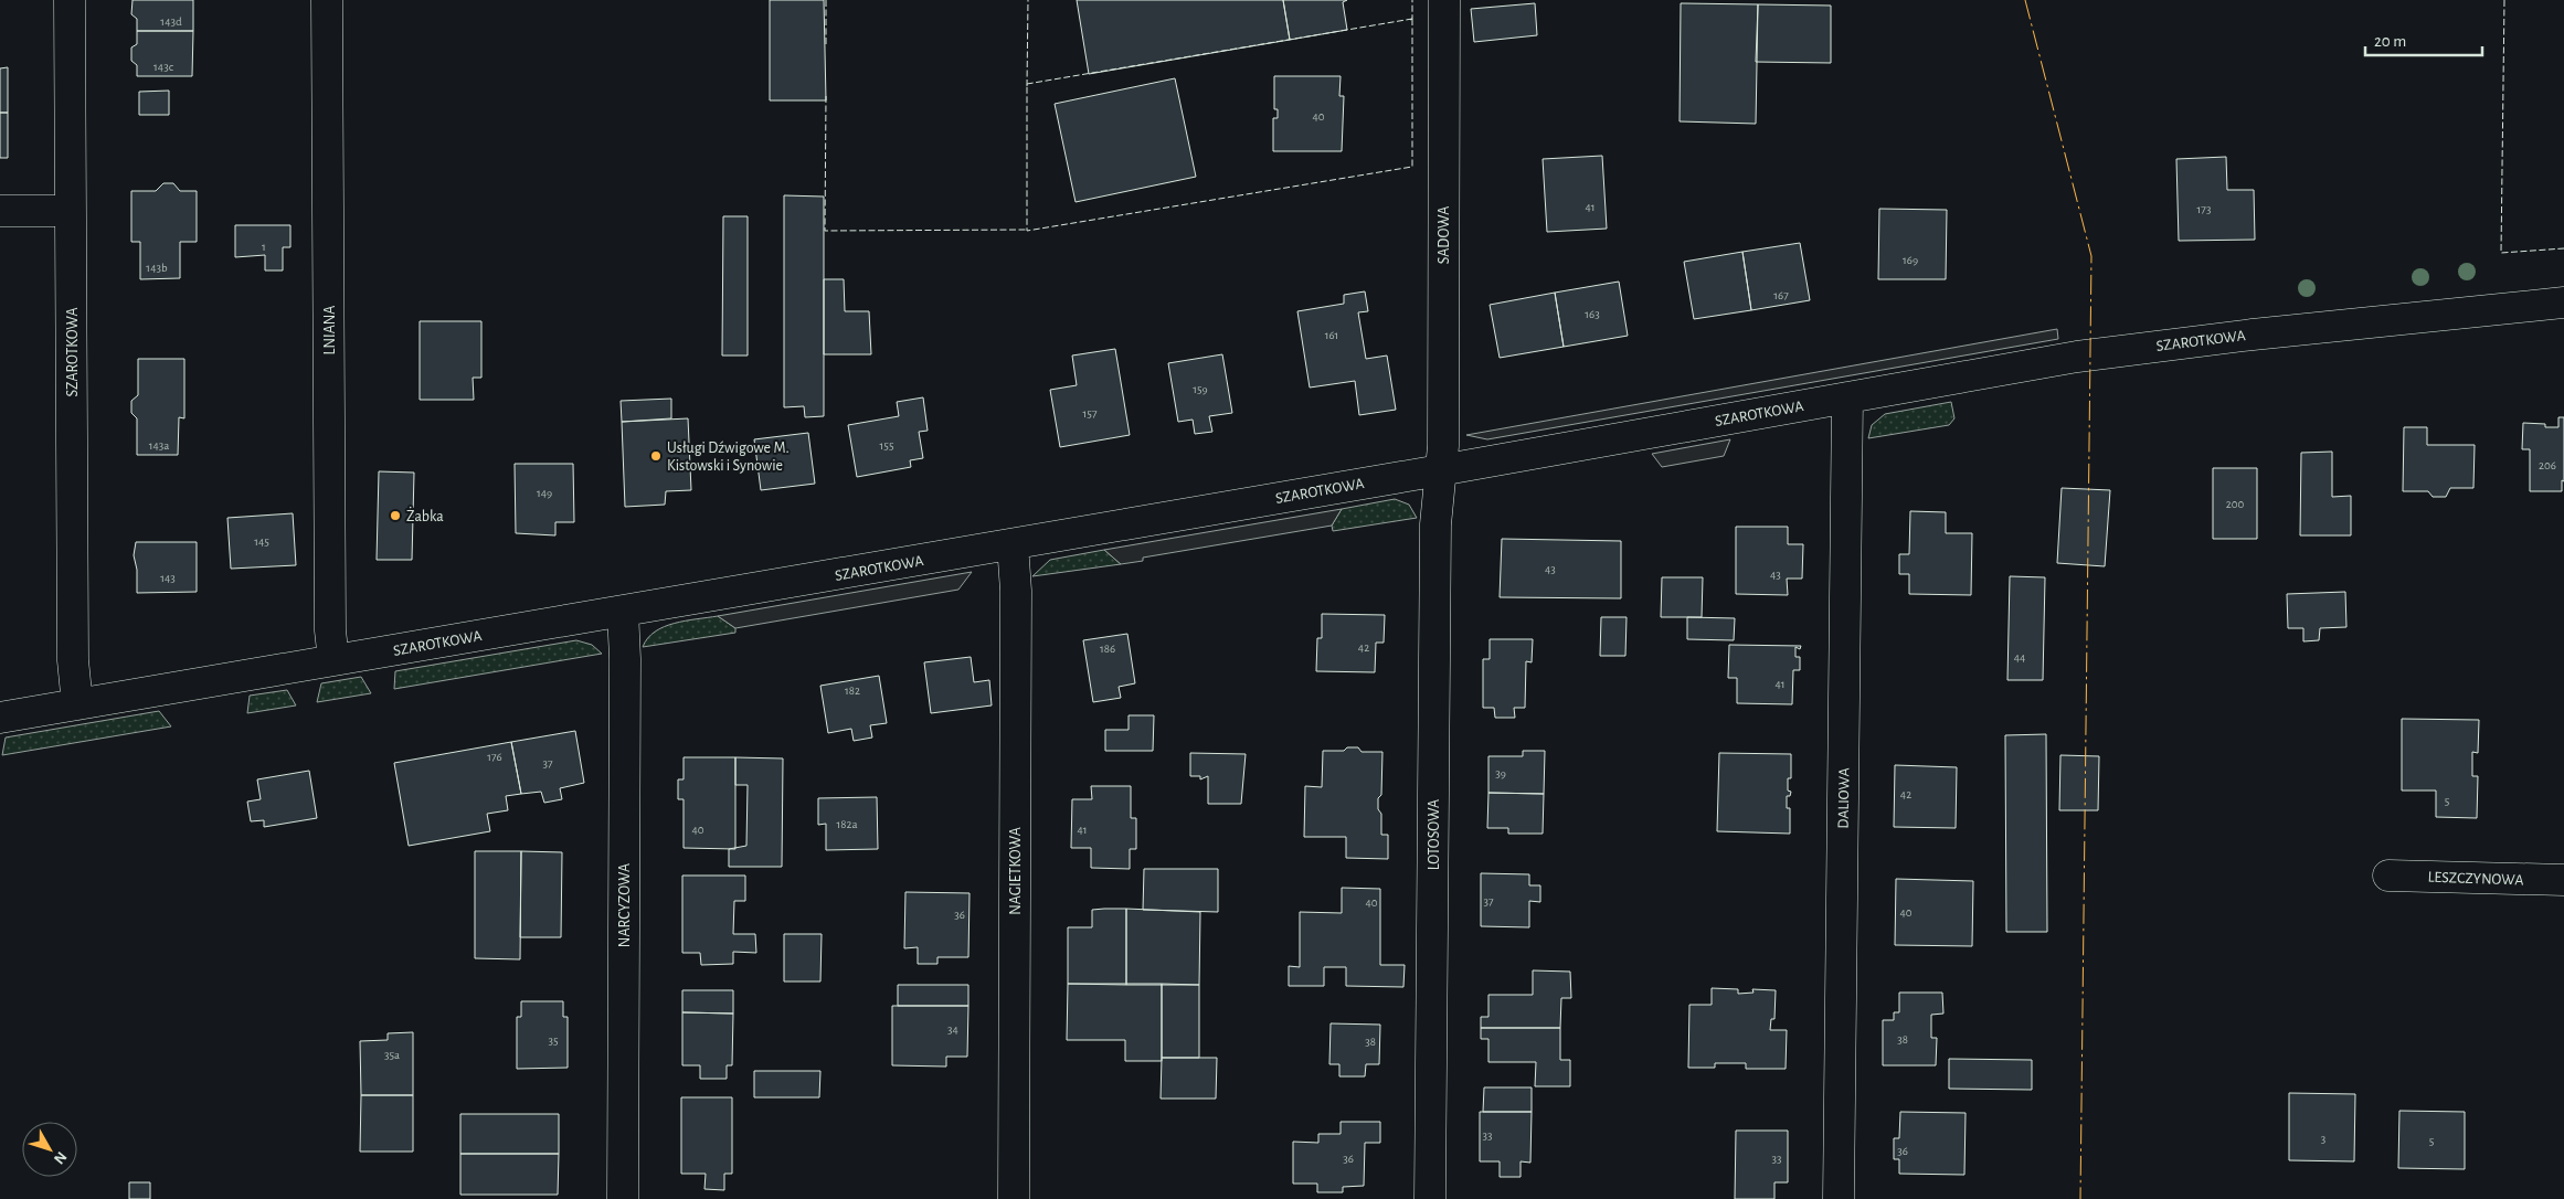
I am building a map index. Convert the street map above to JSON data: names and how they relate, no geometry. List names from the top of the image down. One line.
{"streets":{"street":["SADOWA","LNIANA","SZAROTKOWA","DALIOWA","LOTOSOWA","NAGIETKOWA","LESZCZYNOWA","NARCYZOWA"]},"crossings":[["SADOWA","SZAROTKOWA"],["SADOWA","LOTOSOWA"],["LNIANA","SZAROTKOWA"],["SZAROTKOWA","DALIOWA"],["SZAROTKOWA","LOTOSOWA"],["SZAROTKOWA","NAGIETKOWA"],["SZAROTKOWA","NARCYZOWA"]],"places":["Usługi Dźwigowe M. Kistowski i Synowie","Żabka"],"house_numbers":["143d","143c","40","41","173","1","169","143b","167","163","161","159","157","143a","155","206","149","200","145","43","43","143","42","186","44","41","182","176","37","39","42","5","182a","40","41","37","40","40","36","34","38","35","38","35a","33","3","5","36","36","33"],"scale_bar":"20 m","north":"bottom right"}
